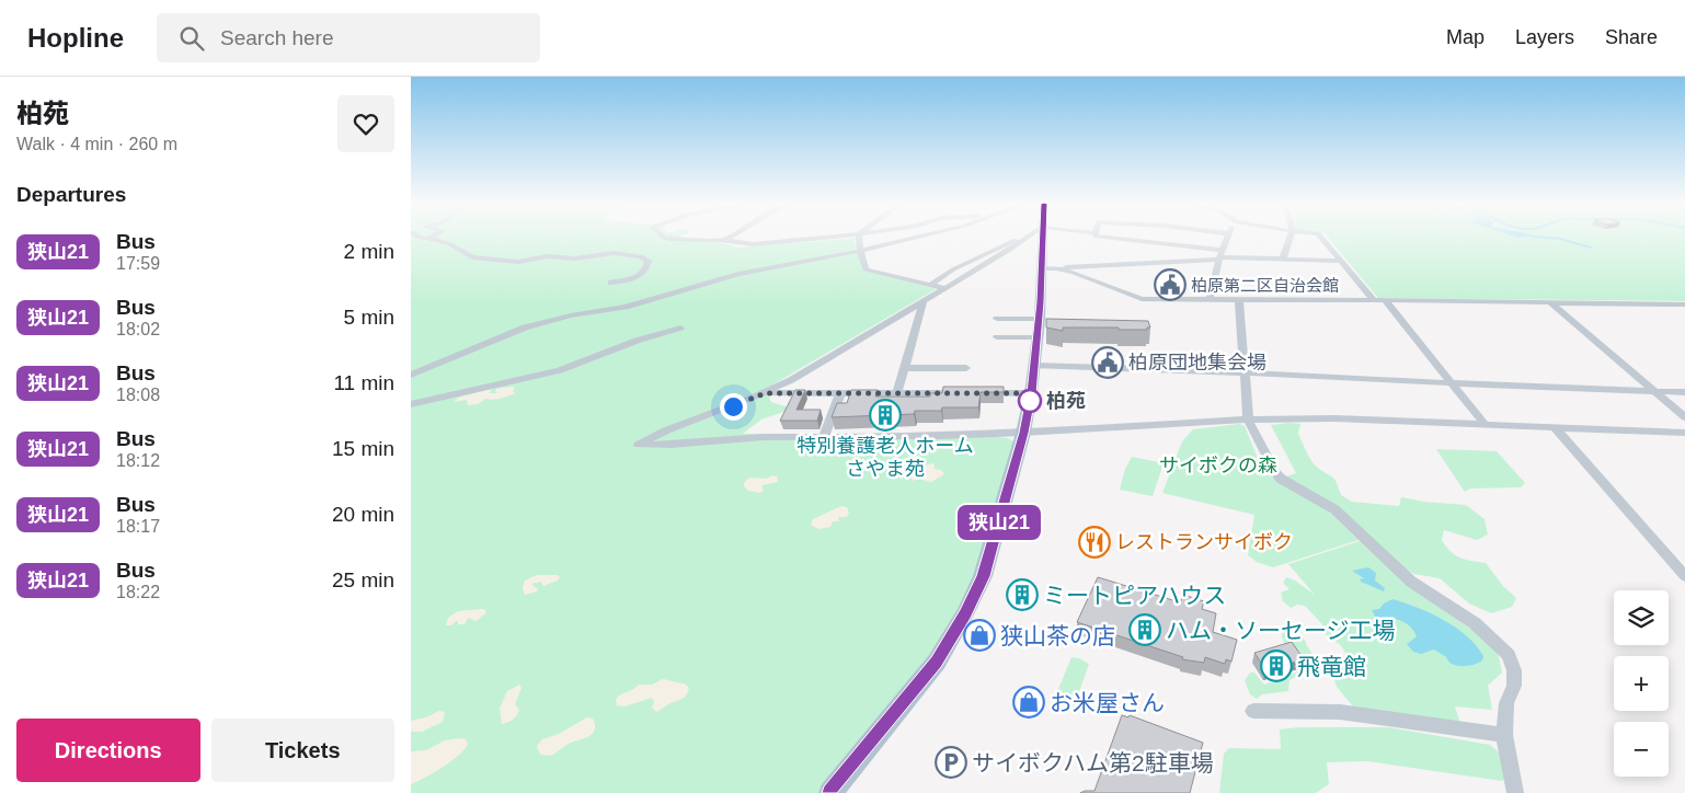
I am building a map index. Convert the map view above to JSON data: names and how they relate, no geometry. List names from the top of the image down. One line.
{"parks":["サイボクの森"],"places":{"public building":["柏原第二区自治会館","柏原団地集会場"],"other":["柏苑"],"building":["特別養護老人ホーム さやま苑","ミートピアハウス","ハム・ソーセージ工場","飛竜館"],"restaurant":["レストランサイボク"],"shop":["狭山茶の店","お米屋さん"],"parking":["サイボクハム第2駐車場"]},"lines":["bus line 狭山21"],"page":{"header":"Hopline","search":"Search here","nav":["Map","Layers","Share"],"heading":[["柏苑","Walk · 4 min · 260 m"],"Departures"],"on_map":"狭山21","list":[{"mark":"狭山21","name":"Bus","note":"17:59","value":"2 min"},{"mark":"狭山21","name":"Bus","note":"18:02","value":"5 min"},{"mark":"狭山21","name":"Bus","note":"18:08","value":"11 min"},{"mark":"狭山21","name":"Bus","note":"18:12","value":"15 min"},{"mark":"狭山21","name":"Bus","note":"18:17","value":"20 min"},{"mark":"狭山21","name":"Bus","note":"18:22","value":"25 min"}],"map_buttons":["+","−"],"buttons":["Directions","Tickets"]}}
